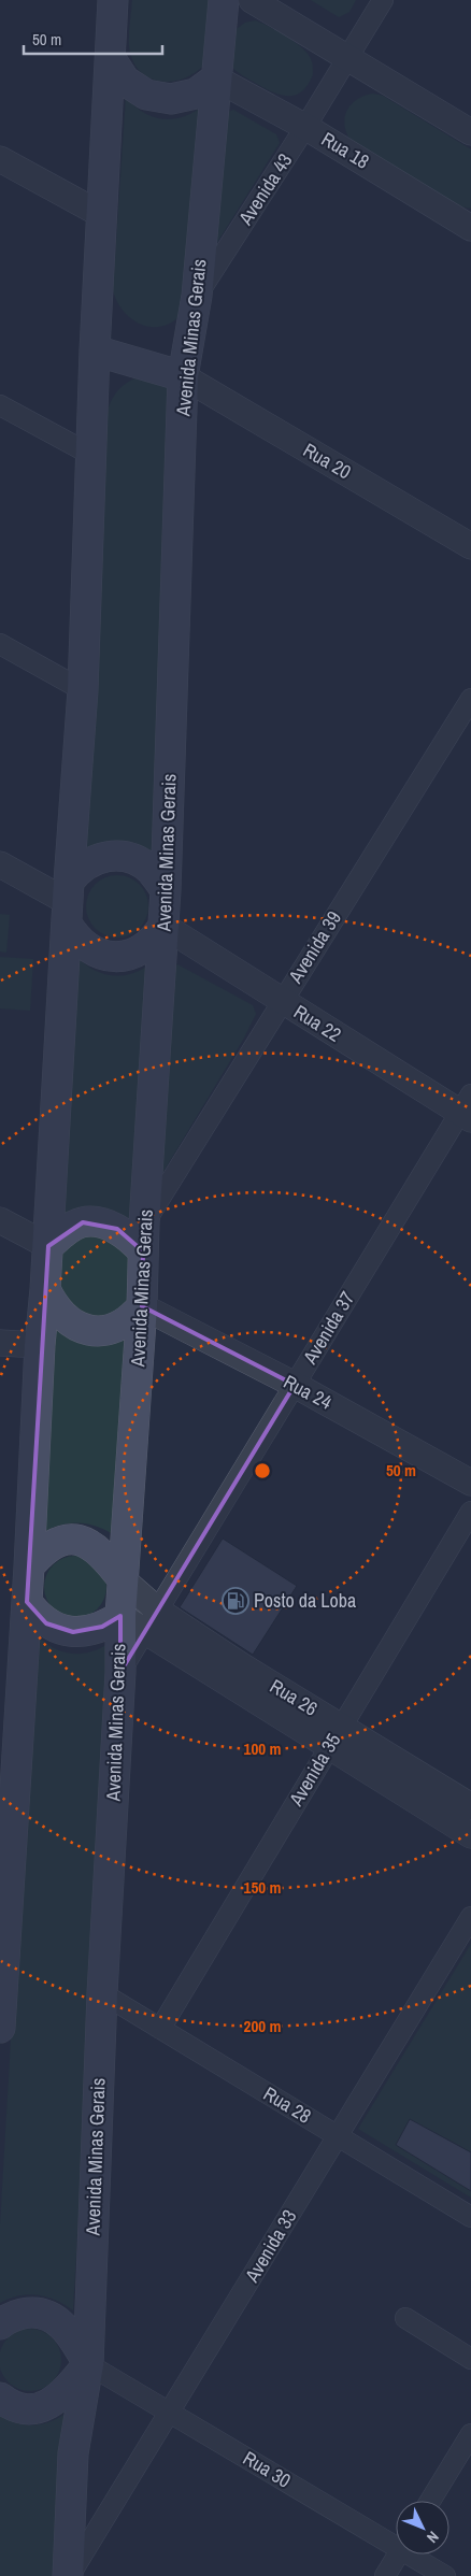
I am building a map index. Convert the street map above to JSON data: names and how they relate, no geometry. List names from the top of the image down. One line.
{"streets":{"main road":["Avenida Minas Gerais"],"street":["Rua 18","Avenida 43","Rua 20","Avenida 39","Rua 22","Avenida 37","Rua 24","Rua 26","Avenida 35","Rua 28","Avenida 33","Rua 30"]},"crossings":[["Rua 18","Avenida 43"],["Rua 18","Avenida Minas Gerais"],["Avenida 43","Avenida Minas Gerais"],["Avenida Minas Gerais","Rua 20"],["Avenida Minas Gerais","Avenida 39"],["Avenida Minas Gerais","Rua 22"],["Avenida Minas Gerais","Avenida 37"],["Avenida Minas Gerais","Rua 24"],["Avenida Minas Gerais","Rua 26"],["Avenida Minas Gerais","Rua 28"],["Avenida Minas Gerais","Avenida 33"],["Avenida Minas Gerais","Rua 30"],["Avenida 39","Rua 22"],["Avenida 39","Rua 24"],["Rua 22","Avenida 37"],["Avenida 37","Rua 24"],["Avenida 37","Rua 26"],["Rua 26","Avenida 35"],["Avenida 35","Rua 28"],["Rua 28","Avenida 33"],["Avenida 33","Rua 30"]],"places":{"fuel station":["Posto da Loba"]},"scale_bar":"50 m","north":"bottom right","rings":["50 m","100 m","150 m","200 m"]}
